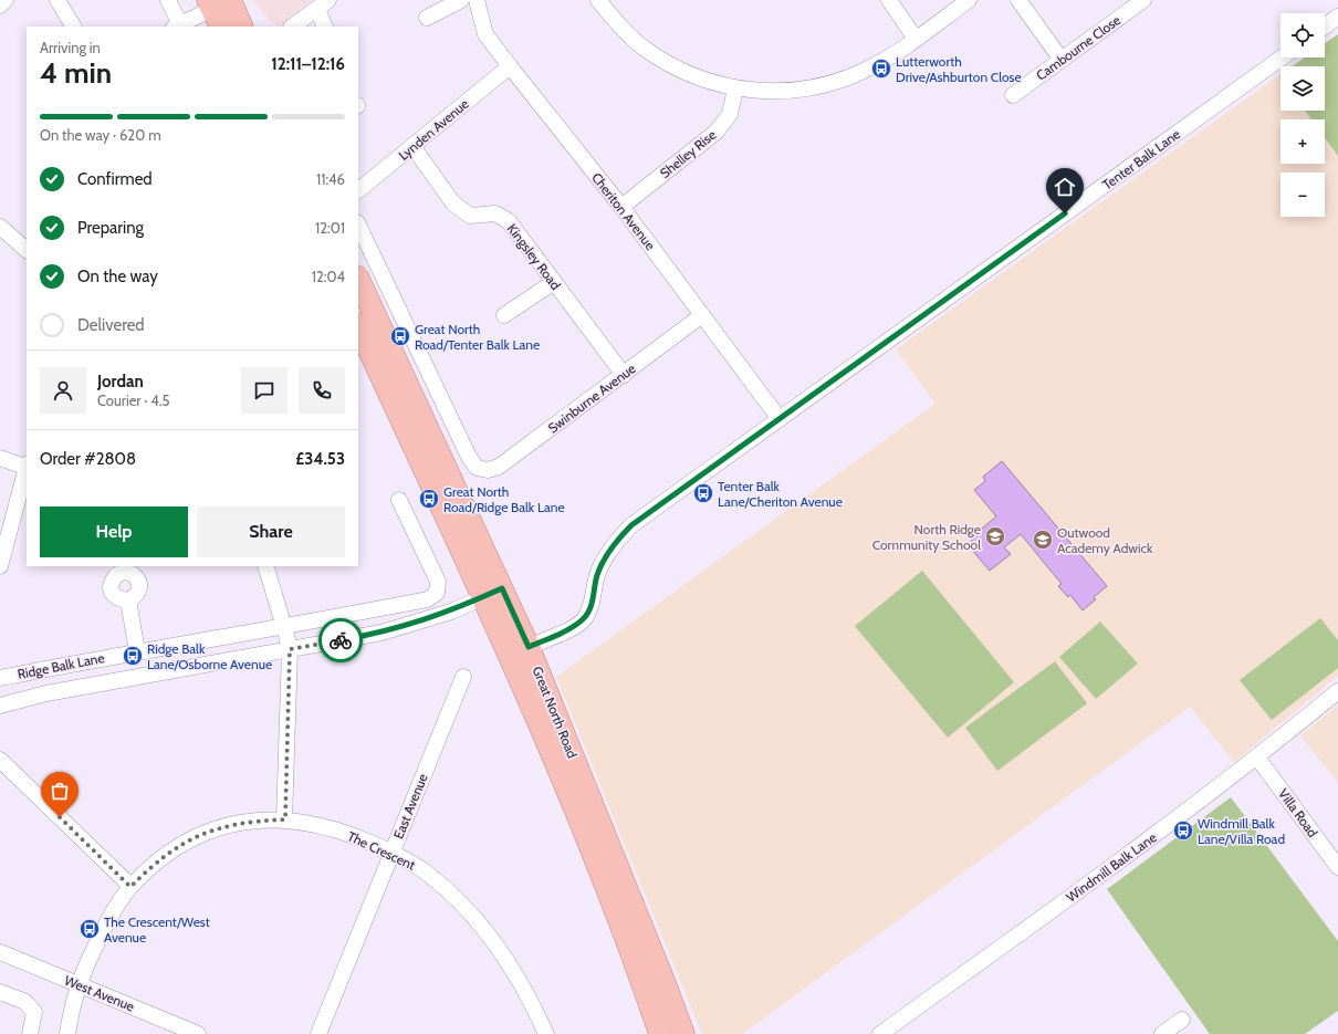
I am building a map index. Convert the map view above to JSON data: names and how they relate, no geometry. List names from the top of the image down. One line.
{"streets":{"highway":["Great North Road"],"street":["Cambourne Close","Lynden Avenue","Shelley Rise","Tenter Balk Lane","Cheriton Avenue","Kingsley Road","Swinburne Avenue","Ridge Balk Lane","East Avenue","Villa Road","The Crescent","Windmill Balk Lane","West Avenue"]},"crossings":[["Lynden Avenue","Cheriton Avenue"],["Lynden Avenue","Kingsley Road"],["Shelley Rise","Cheriton Avenue"],["Tenter Balk Lane","Cheriton Avenue"],["Tenter Balk Lane","Great North Road"],["Cheriton Avenue","Swinburne Avenue"],["Kingsley Road","Swinburne Avenue"],["Ridge Balk Lane","Great North Road"],["East Avenue","The Crescent"],["Villa Road","Windmill Balk Lane"],["The Crescent","West Avenue"]],"places":{"bus stop":["Lutterworth Drive/Ashburton Close","Great North Road/Tenter Balk Lane","Tenter Balk Lane/Cheriton Avenue","Great North Road/Ridge Balk Lane","Ridge Balk Lane/Osborne Avenue","Windmill Balk Lane/Villa Road","The Crescent/West Avenue"],"school or university":["North Ridge Community School","Outwood Academy Adwick"]},"page":{"map_buttons":["+","−"],"heading":["4 min","Arriving in","12:11–12:16"],"panel":["Jordan","Courier · 4.5","Order #2808","£34.53"],"bar":"On the way · 620 m","list":[["Confirmed","11:46"],["Preparing","12:01"],["On the way","12:04"],"Delivered"],"buttons":["Help","Share"]}}
